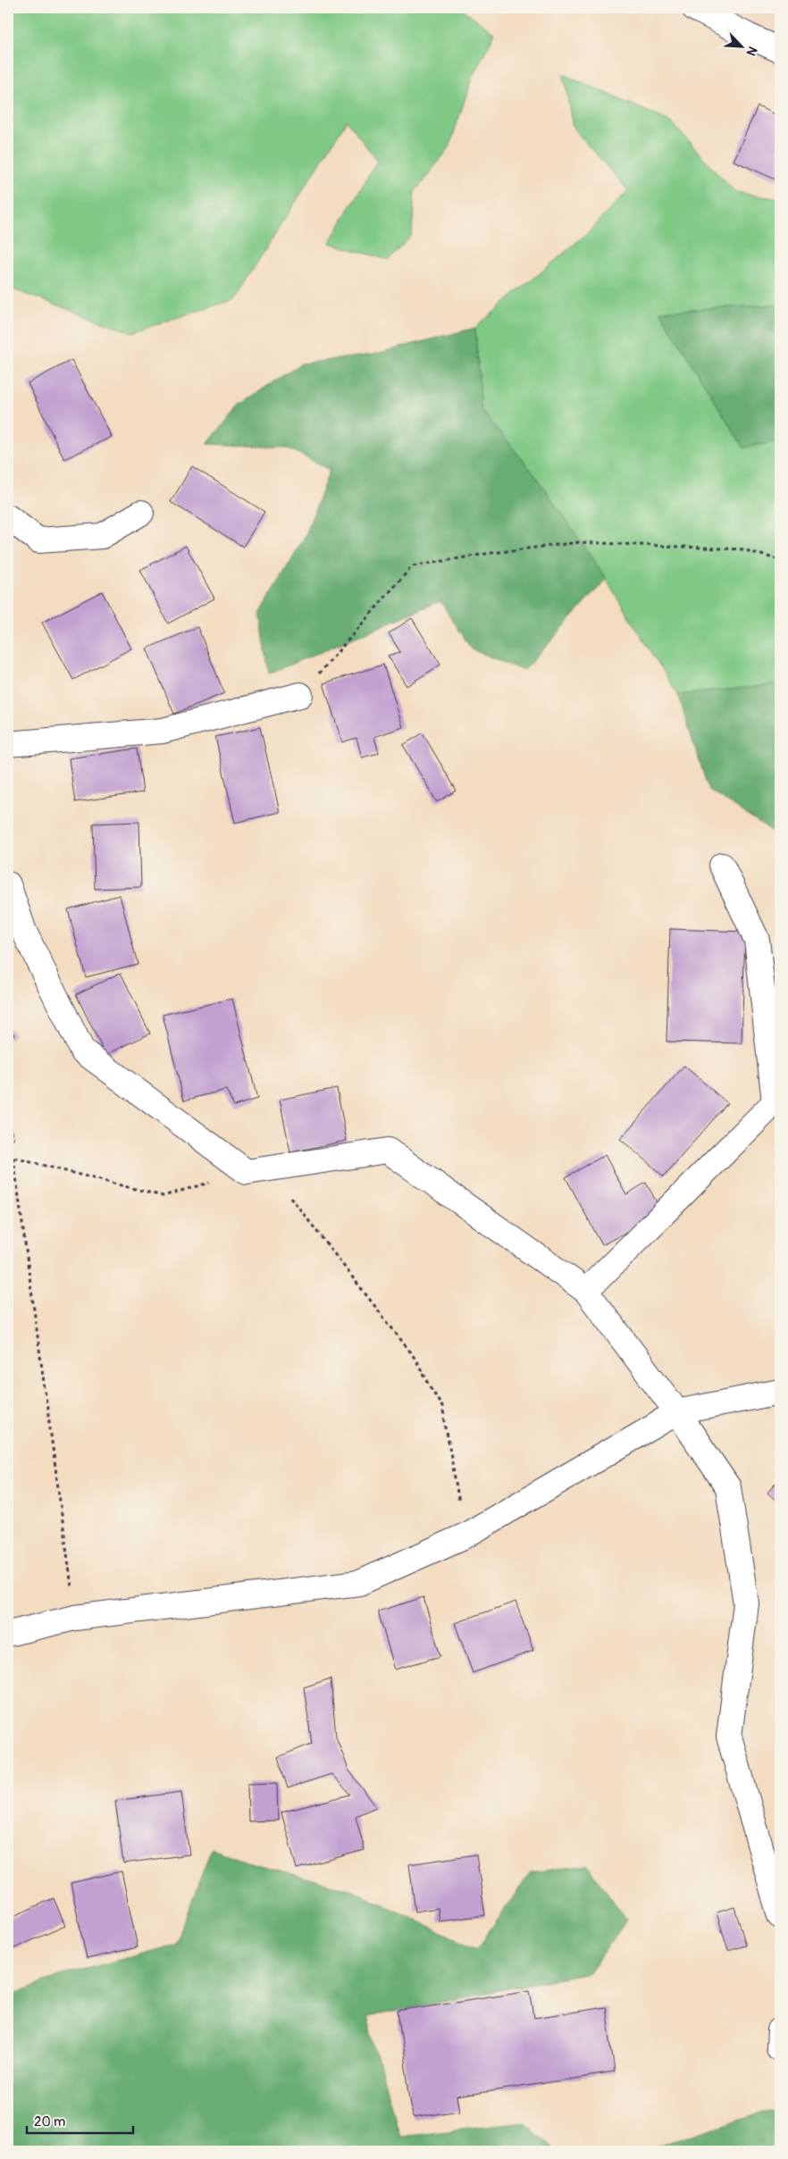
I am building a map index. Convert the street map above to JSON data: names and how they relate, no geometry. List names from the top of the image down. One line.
{"scale_bar":"20 m","north":"bottom right"}
